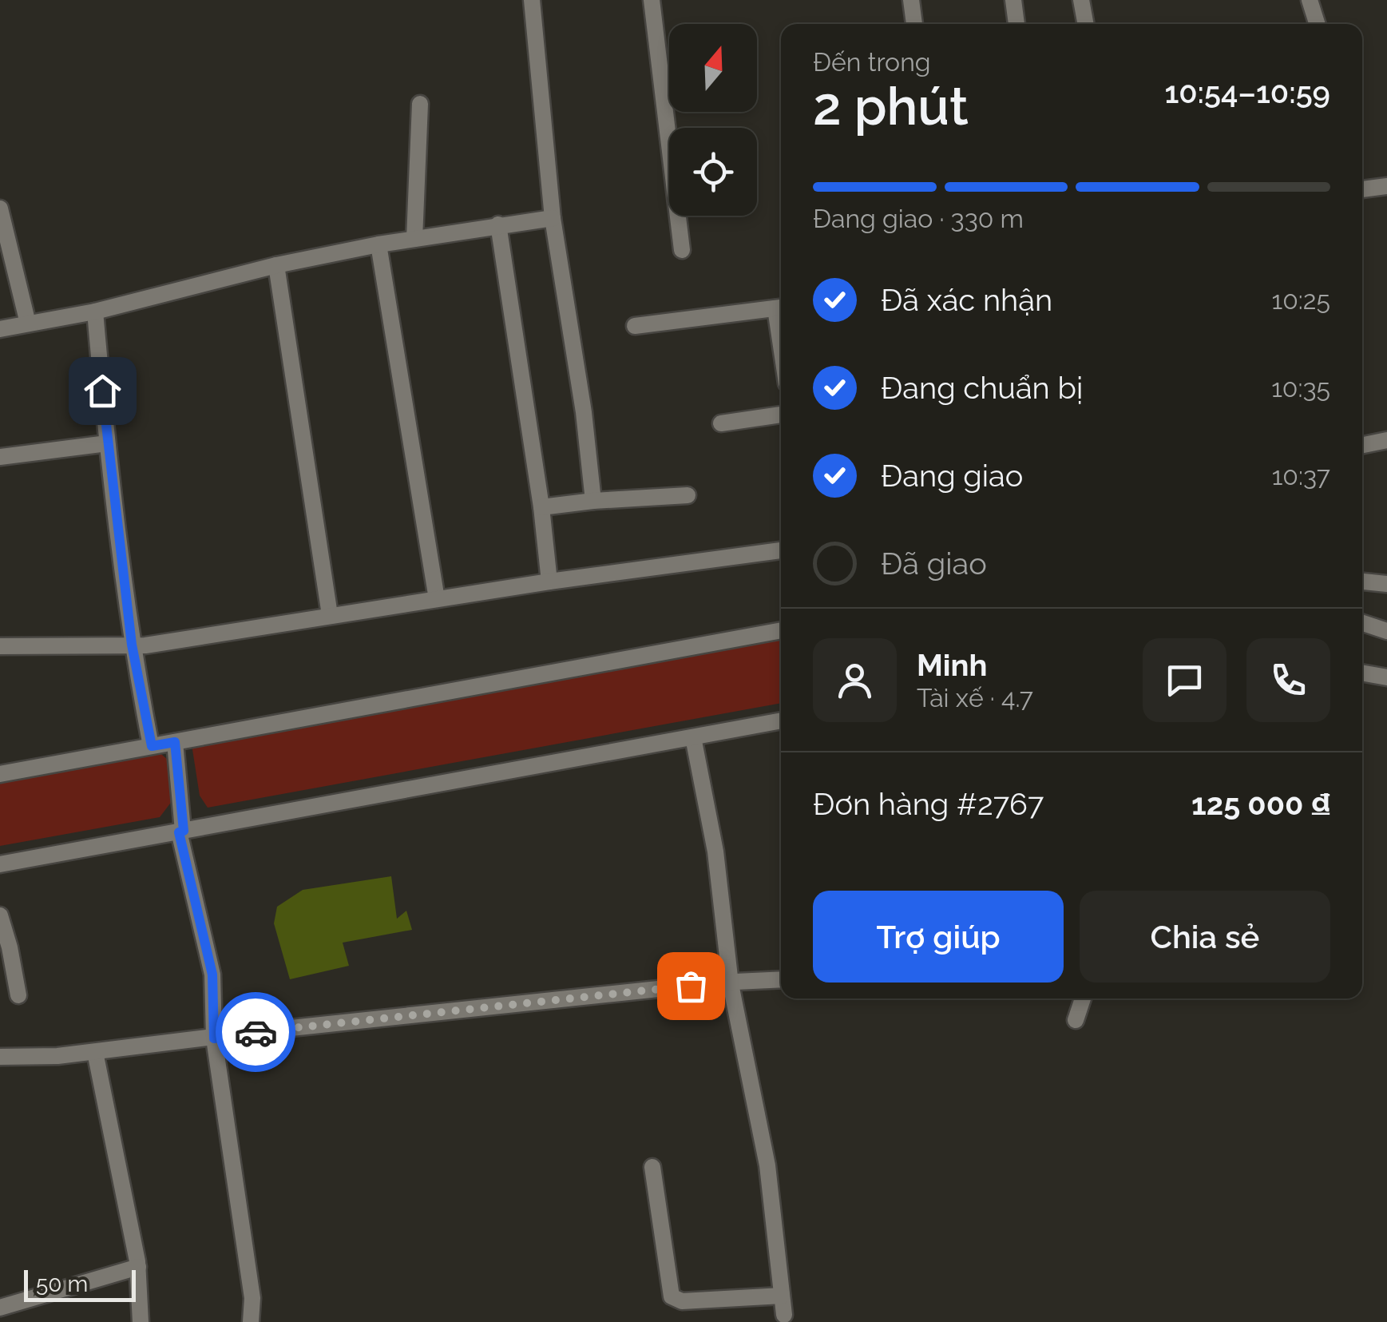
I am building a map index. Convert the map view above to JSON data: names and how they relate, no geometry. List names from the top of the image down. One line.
{"scale_bar":"50 m","north":"top","page":{"heading":["2 phút","Đến trong","10:54–10:59"],"panel":["Minh","Tài xế · 4.7","Đơn hàng #2767","125 000 ₫"],"bar":"Đang giao · 330 m","list":[["Đã xác nhận","10:25"],["Đang chuẩn bị","10:35"],["Đang giao","10:37"],"Đã giao"],"buttons":["Trợ giúp","Chia sẻ"],"scale":"50 m"}}
